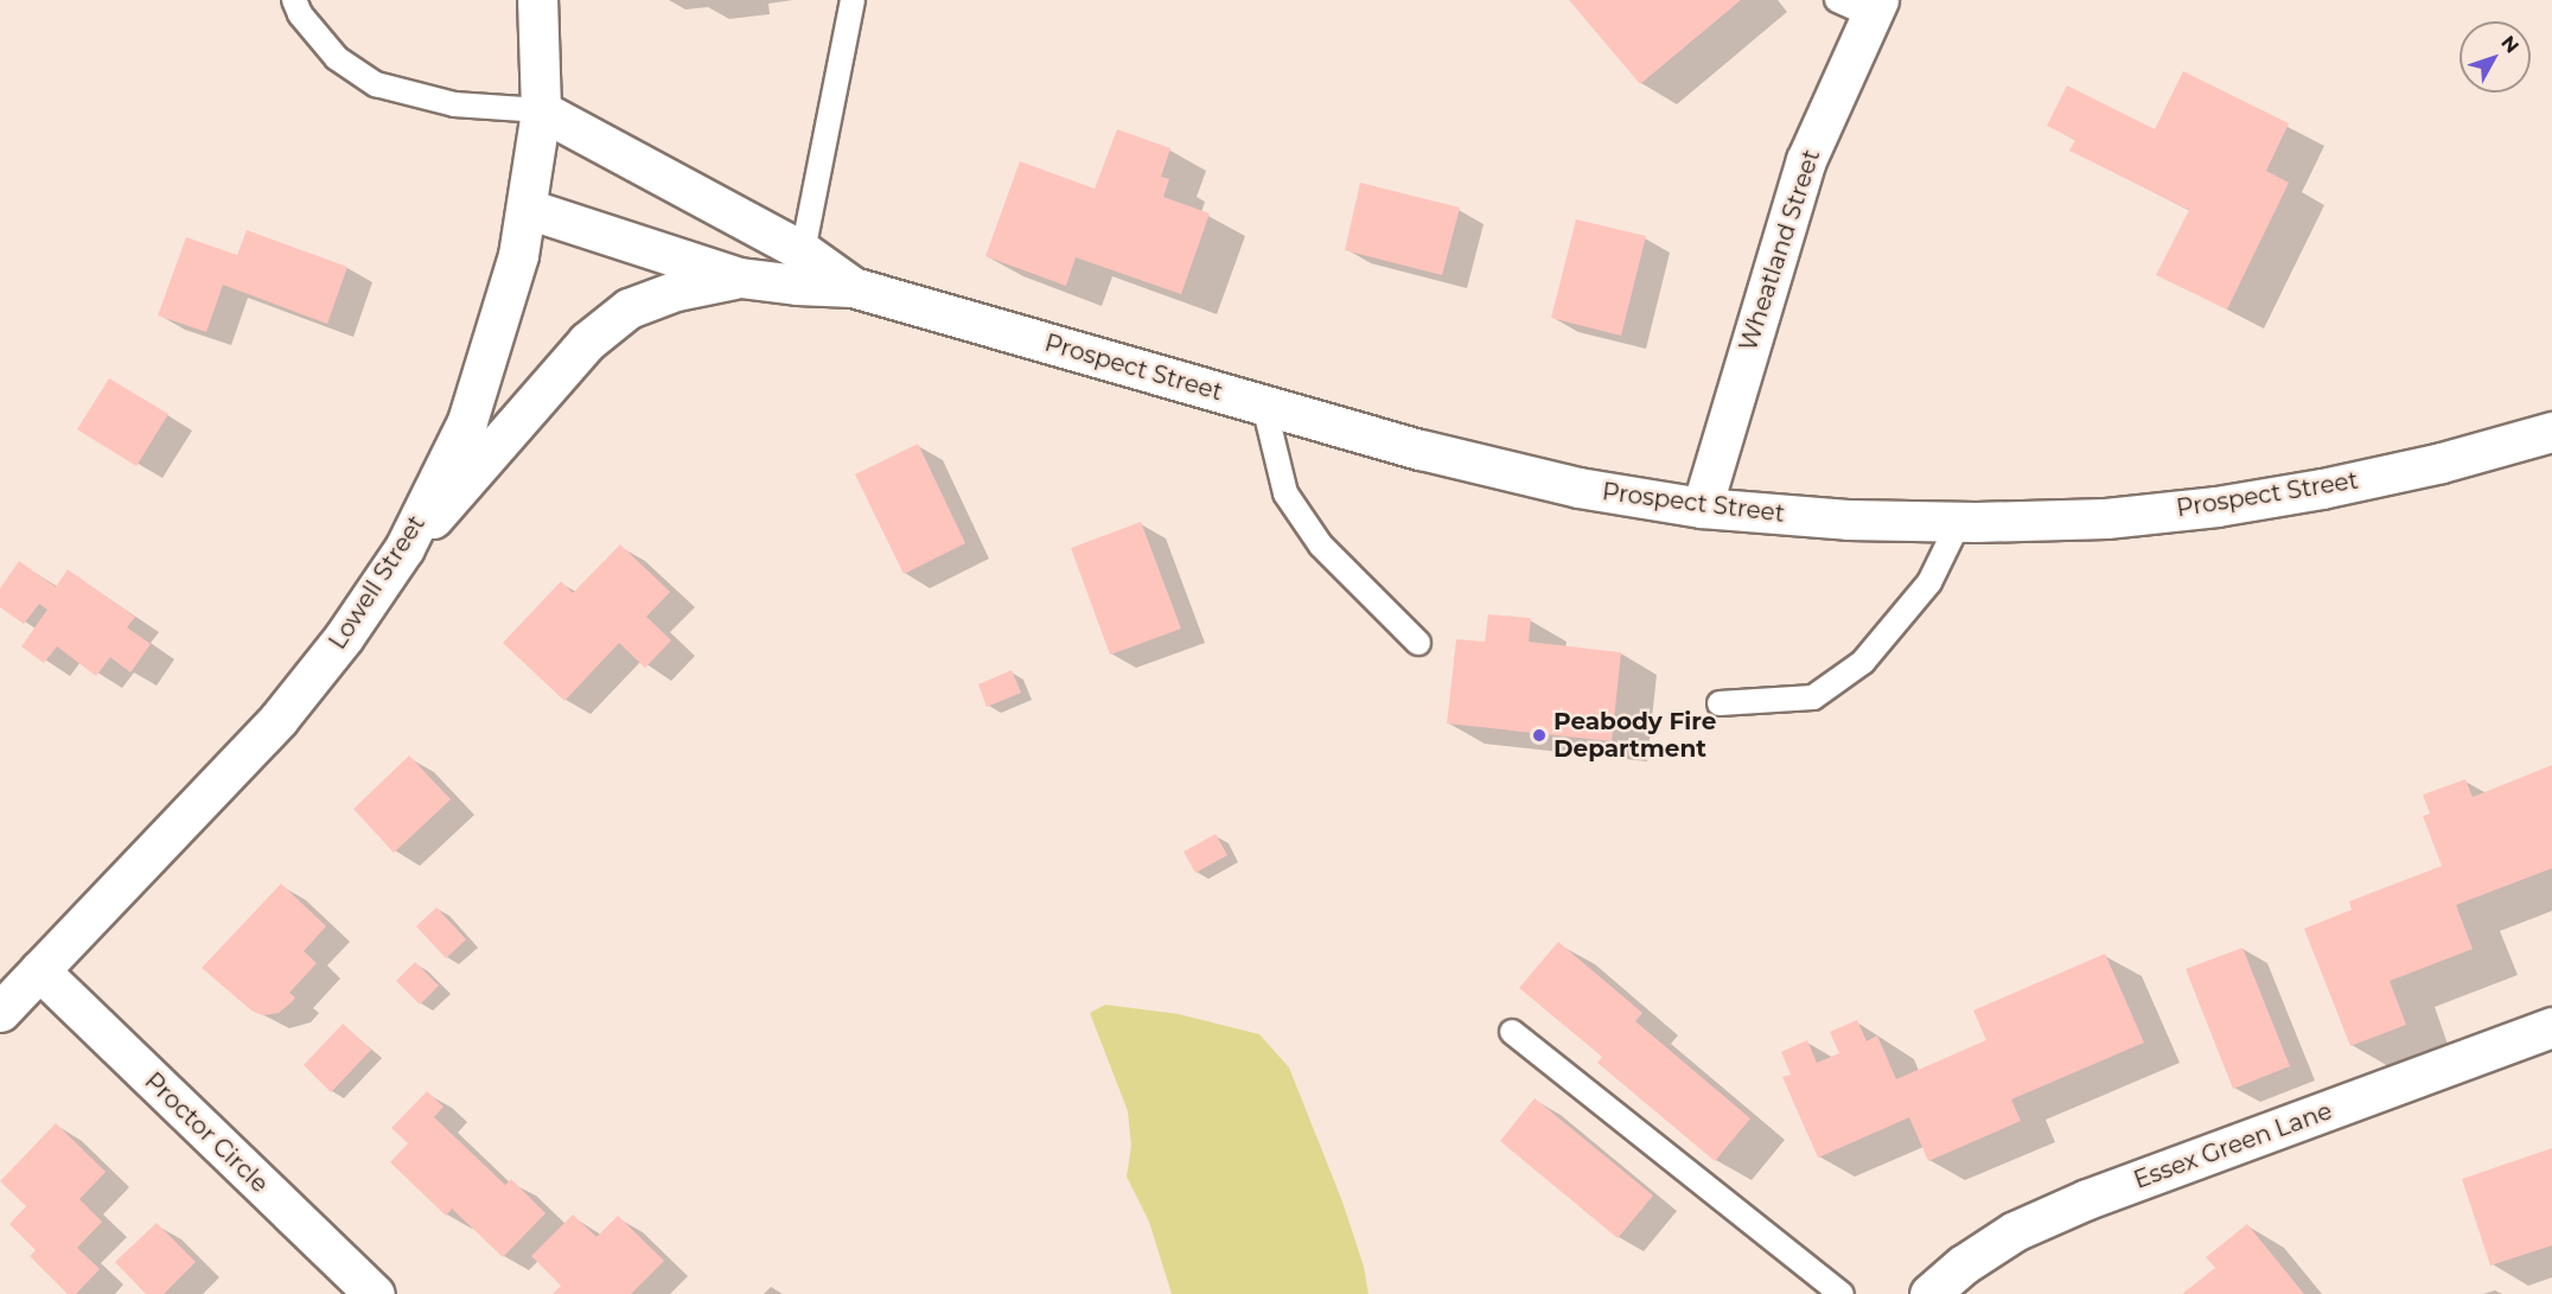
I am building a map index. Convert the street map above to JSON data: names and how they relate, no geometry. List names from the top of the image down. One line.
{"streets":{"street":["Wheatland Street","Prospect Street","Lowell Street","Proctor Circle","Essex Green Lane"]},"crossings":[["Wheatland Street","Prospect Street"],["Prospect Street","Lowell Street"],["Lowell Street","Proctor Circle"]],"places":["Peabody Fire Department"],"north":"top right"}
